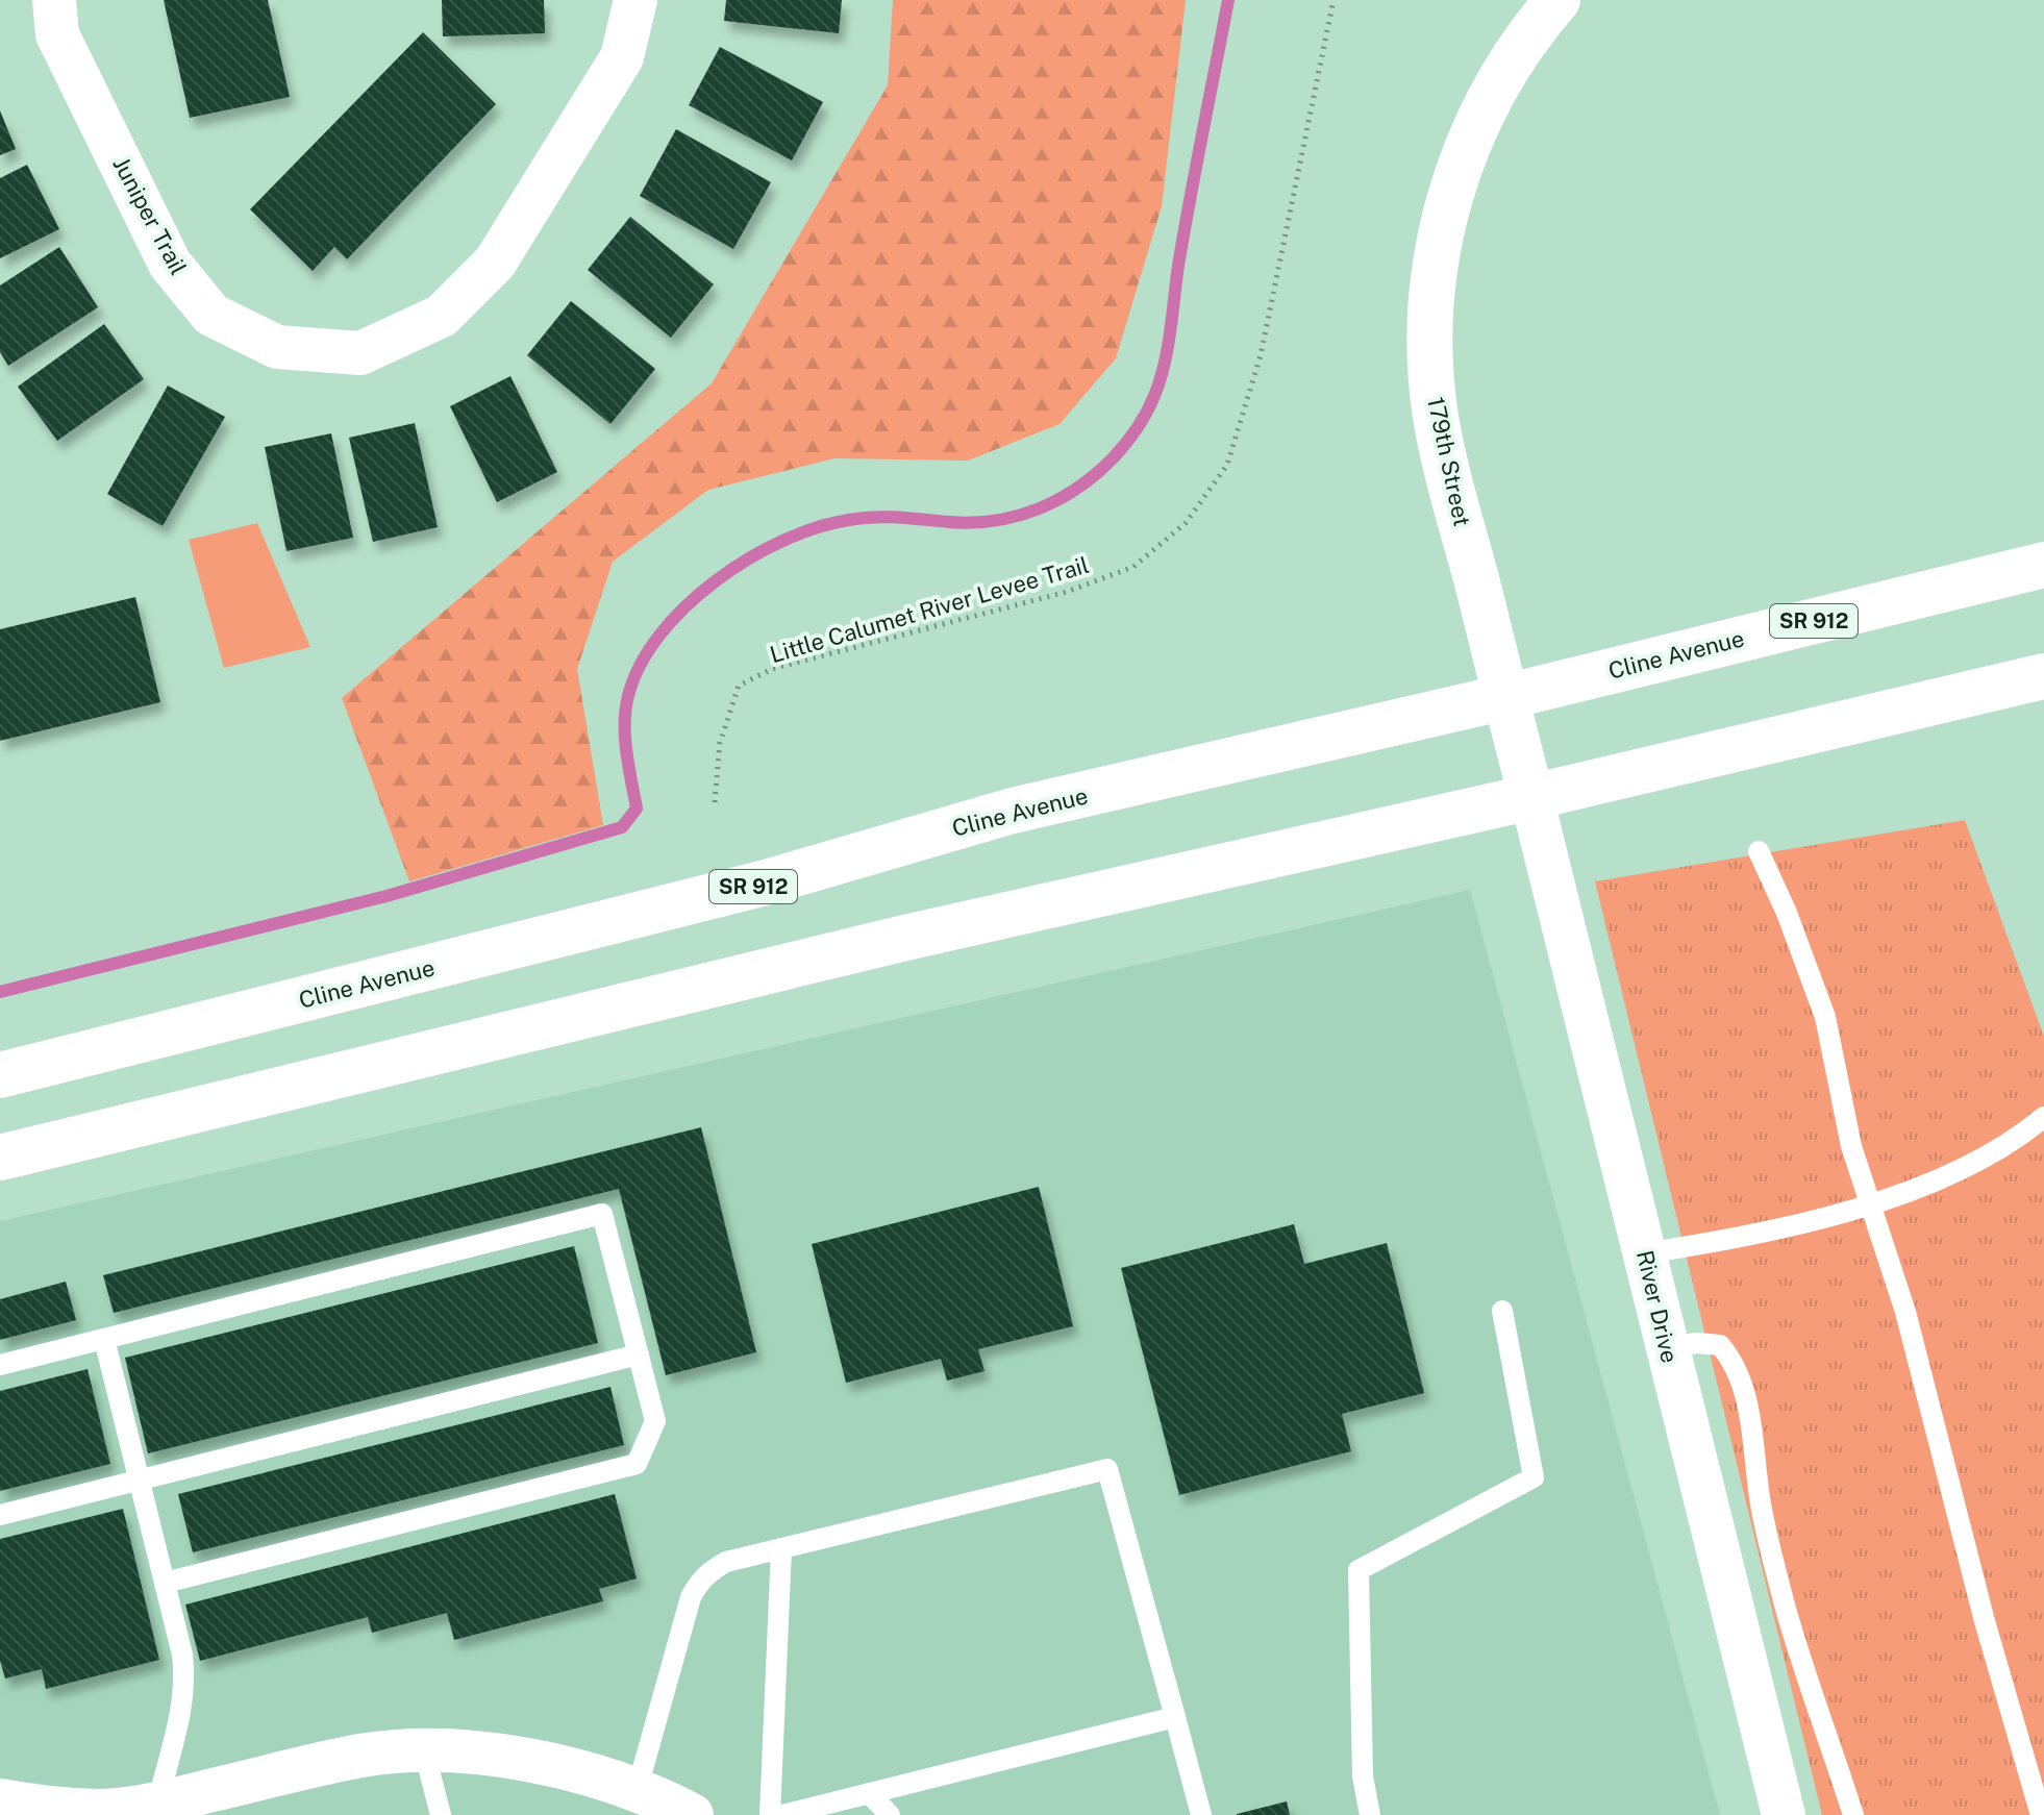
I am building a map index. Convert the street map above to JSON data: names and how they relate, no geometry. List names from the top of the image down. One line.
{"streets":{"main road":["179th Street","SR 912","Cline Avenue"],"street":["Juniper Trail","River Drive"],"path":["Little Calumet River Levee Trail"]},"crossings":[["179th Street","Cline Avenue"],["179th Street","River Drive"]]}
